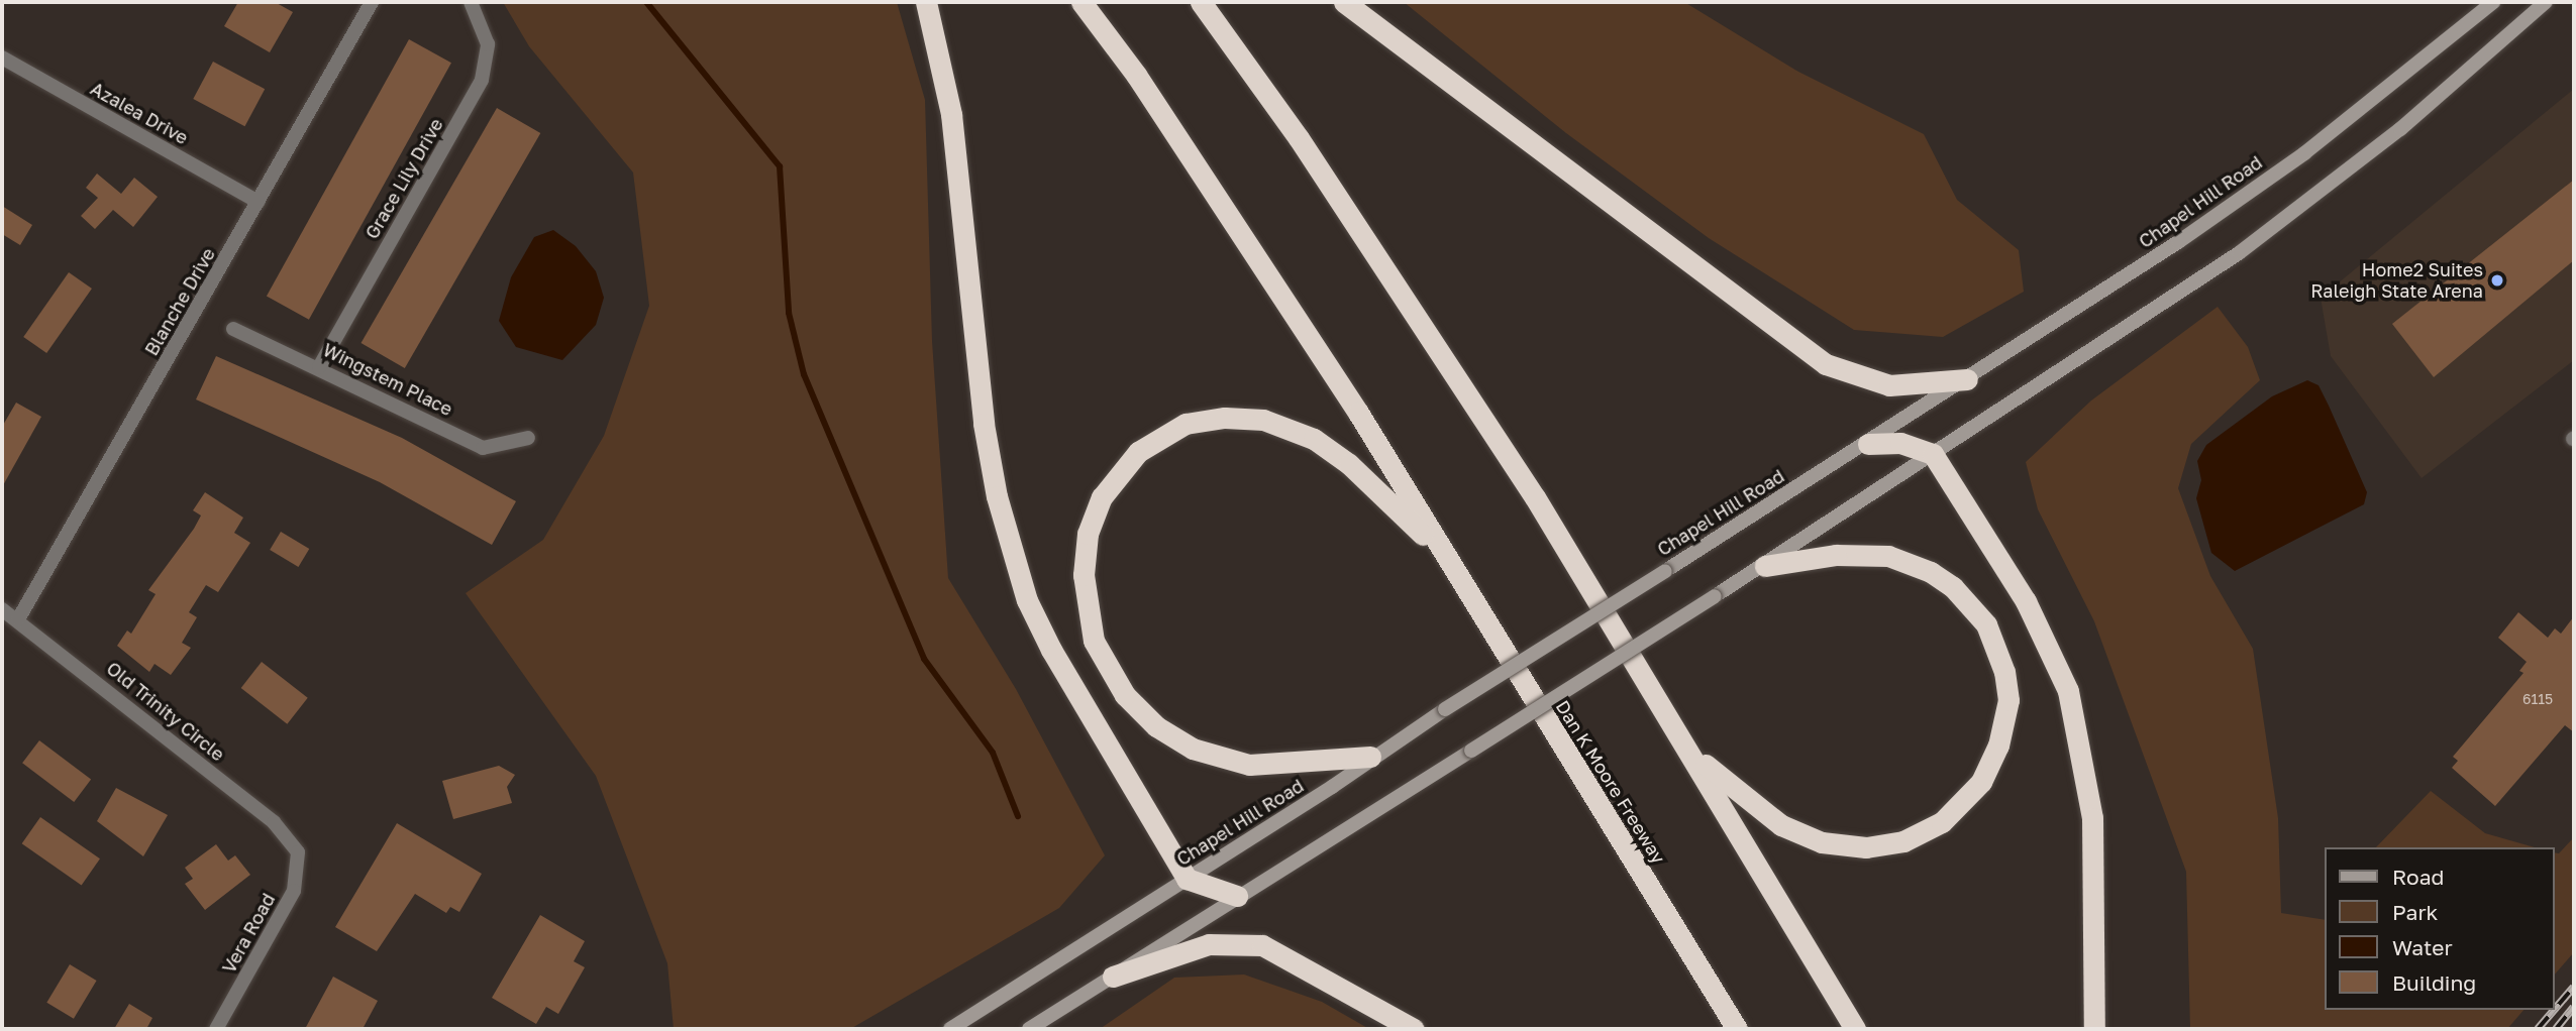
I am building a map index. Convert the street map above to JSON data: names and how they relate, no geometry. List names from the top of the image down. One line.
{"streets":{"highway":["Dan K Moore Freeway"],"main road":["Chapel Hill Road"],"street":["Azalea Drive","Grace Lily Drive","Blanche Drive","Wingstem Place","Old Trinity Circle","Vera Road"]},"crossings":[["Azalea Drive","Blanche Drive"],["Grace Lily Drive","Wingstem Place"],["Blanche Drive","Old Trinity Circle"],["Old Trinity Circle","Vera Road"]],"places":["Home2 Suites Raleigh State Arena"],"house_numbers":["6115"],"legend":["Road","Park","Water","Building"]}
